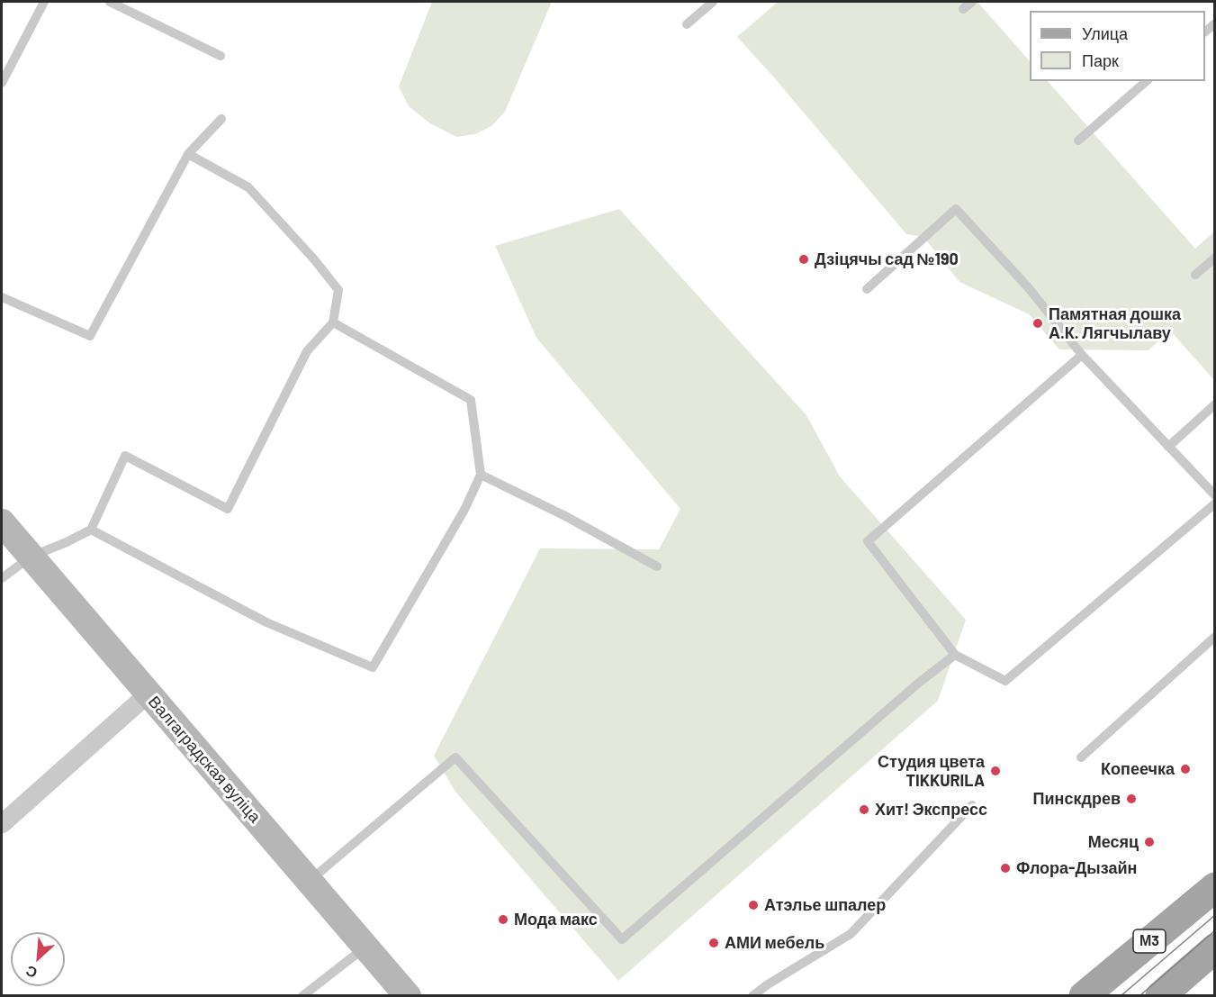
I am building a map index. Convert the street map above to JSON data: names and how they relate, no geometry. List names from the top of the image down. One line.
{"streets":{"main road":["Валгаградская вуліца","М3"]},"places":["Дзіцячы сад №190","Памятная дошка А.К. Лягчылаву","Копеечка","Студия цвета TIKKURILA","Пинскдрев","Хит! Экспресс","Месяц","Флора-Дызайн","Атэлье шпалер","Мода макс","АМИ мебель"],"legend":["Улица","Парк"],"north":"bottom left"}
